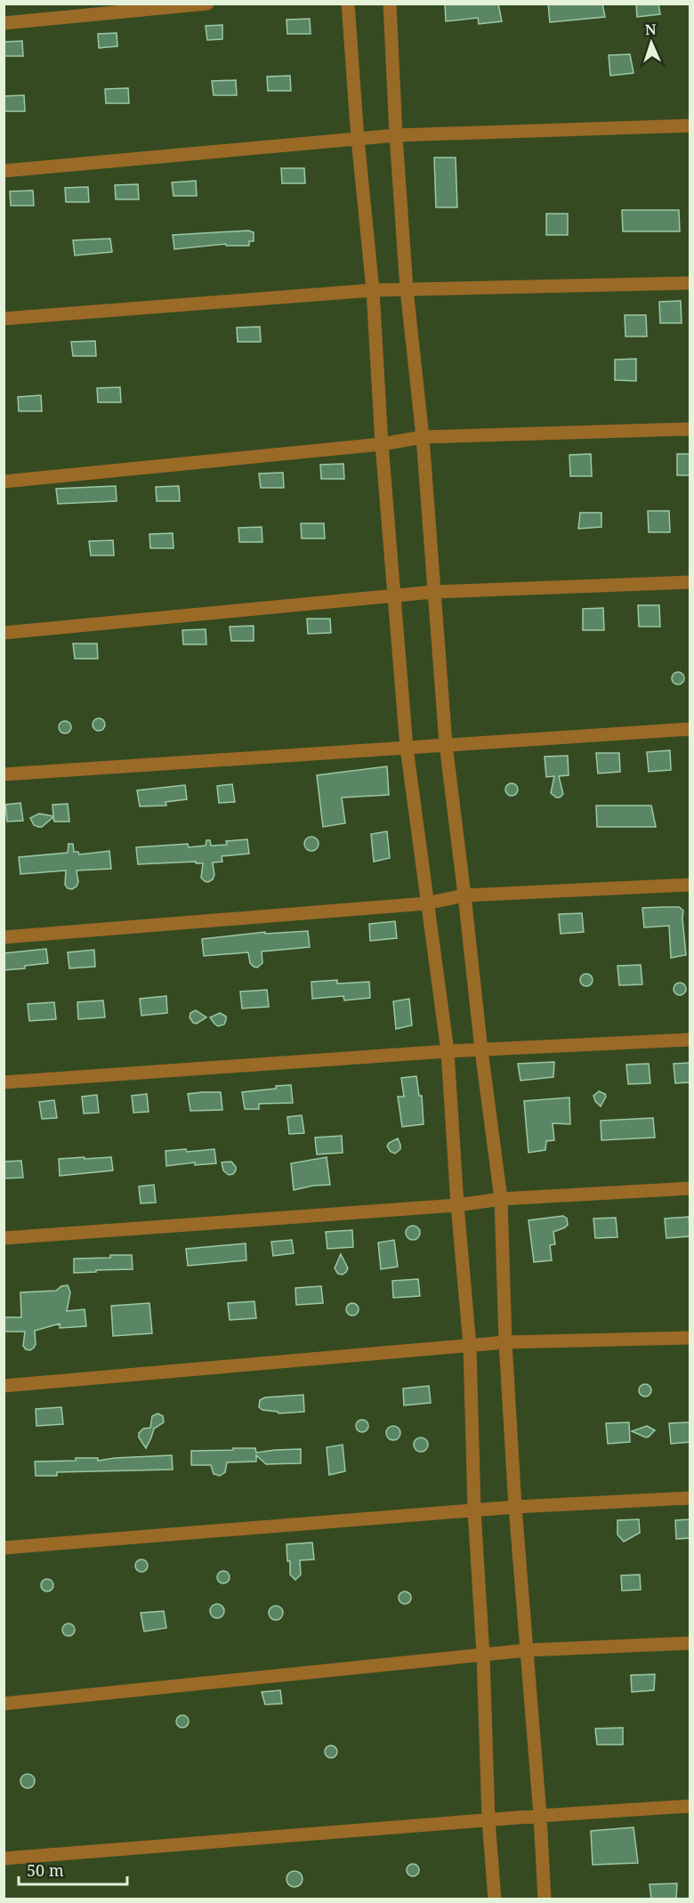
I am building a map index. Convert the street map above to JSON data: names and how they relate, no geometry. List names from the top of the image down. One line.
{"scale_bar":"50 m","north":"top"}
